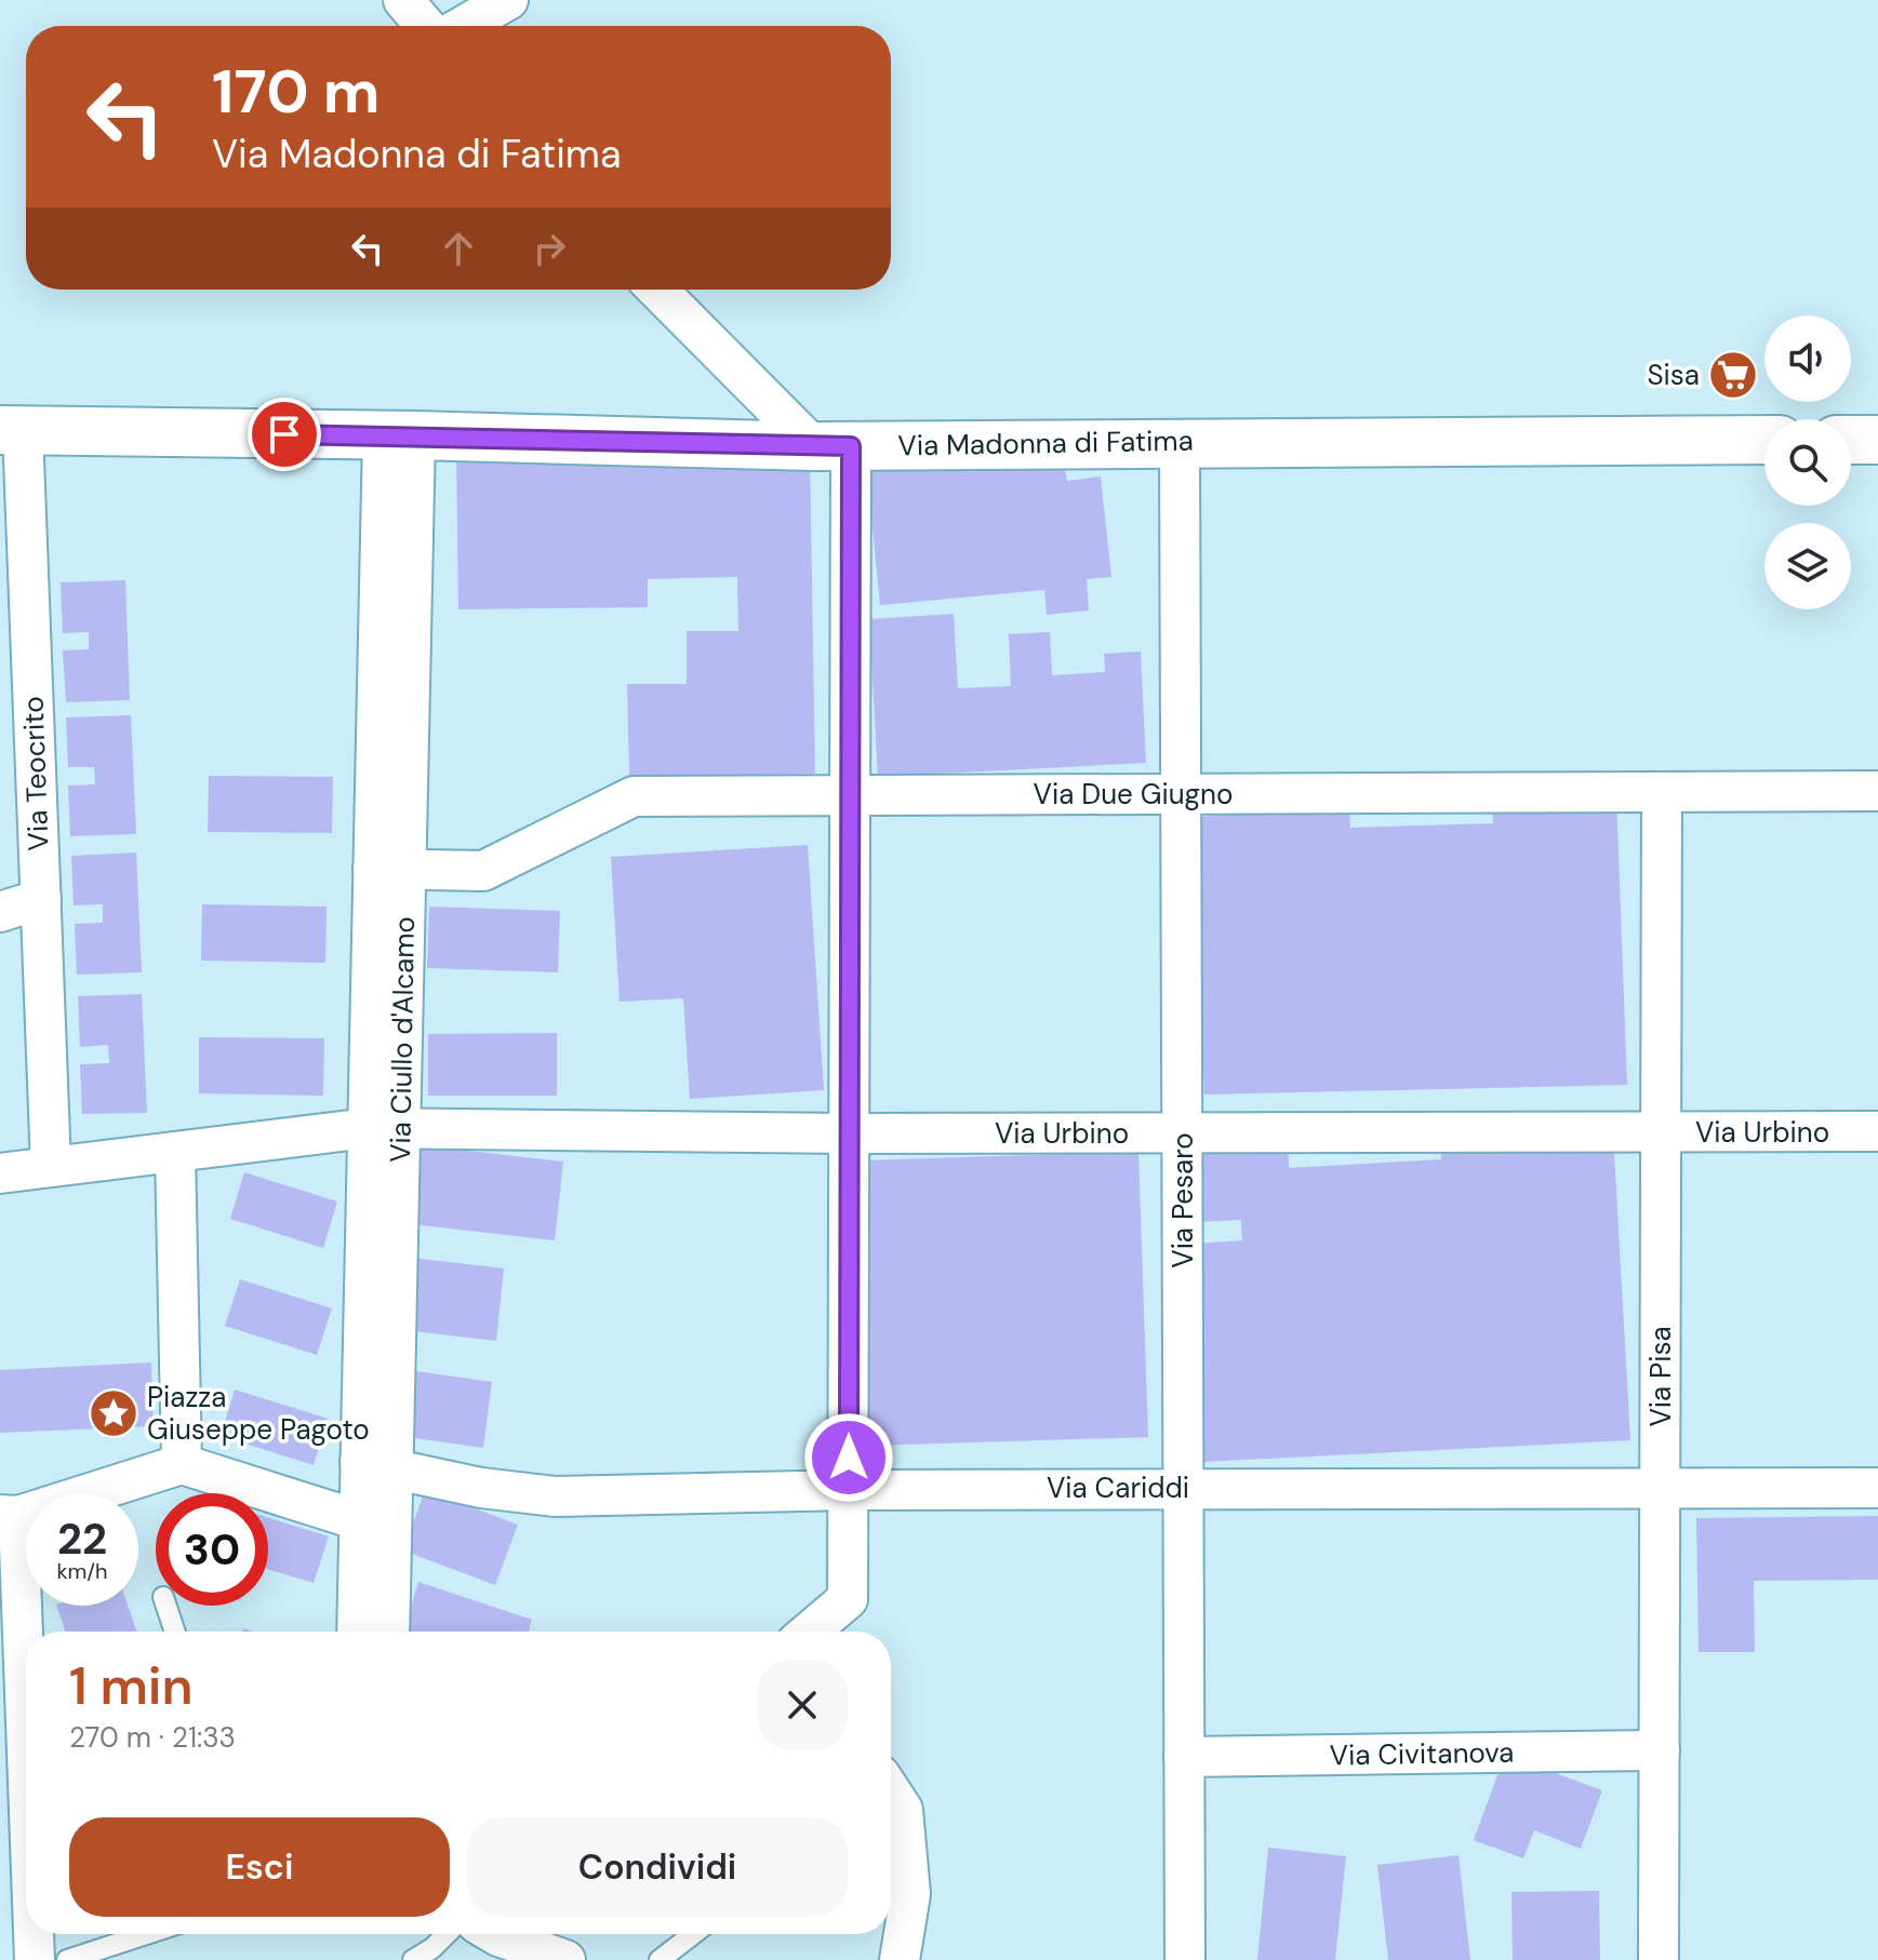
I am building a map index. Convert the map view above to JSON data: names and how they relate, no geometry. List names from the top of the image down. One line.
{"streets":{"street":["Via Madonna di Fatima","Via Teocrito","Via Due Giugno","Via Ciullo d'Alcamo","Via Urbino","Via Pesaro","Via Pisa","Via Cariddi","Via Civitanova"]},"crossings":[["Via Madonna di Fatima","Via Teocrito"],["Via Madonna di Fatima","Via Ciullo d'Alcamo"],["Via Madonna di Fatima","Via Pesaro"],["Via Teocrito","Via Urbino"],["Via Due Giugno","Via Ciullo d'Alcamo"],["Via Due Giugno","Via Pesaro"],["Via Due Giugno","Via Pisa"],["Via Ciullo d'Alcamo","Via Urbino"],["Via Ciullo d'Alcamo","Via Cariddi"],["Via Urbino","Via Pesaro"],["Via Urbino","Via Pisa"],["Via Pesaro","Via Cariddi"],["Via Pesaro","Via Civitanova"],["Via Pisa","Via Cariddi"],["Via Pisa","Via Civitanova"]],"places":{"supermarket":["Sisa"],"place":["Piazza Giuseppe Pagoto"]},"page":{"turn":["170 m","Via Madonna di Fatima"],"speed":"22 km/h","limit":"30","heading":["1 min","270 m · 21:33"],"buttons":["Esci","Condividi"]}}
